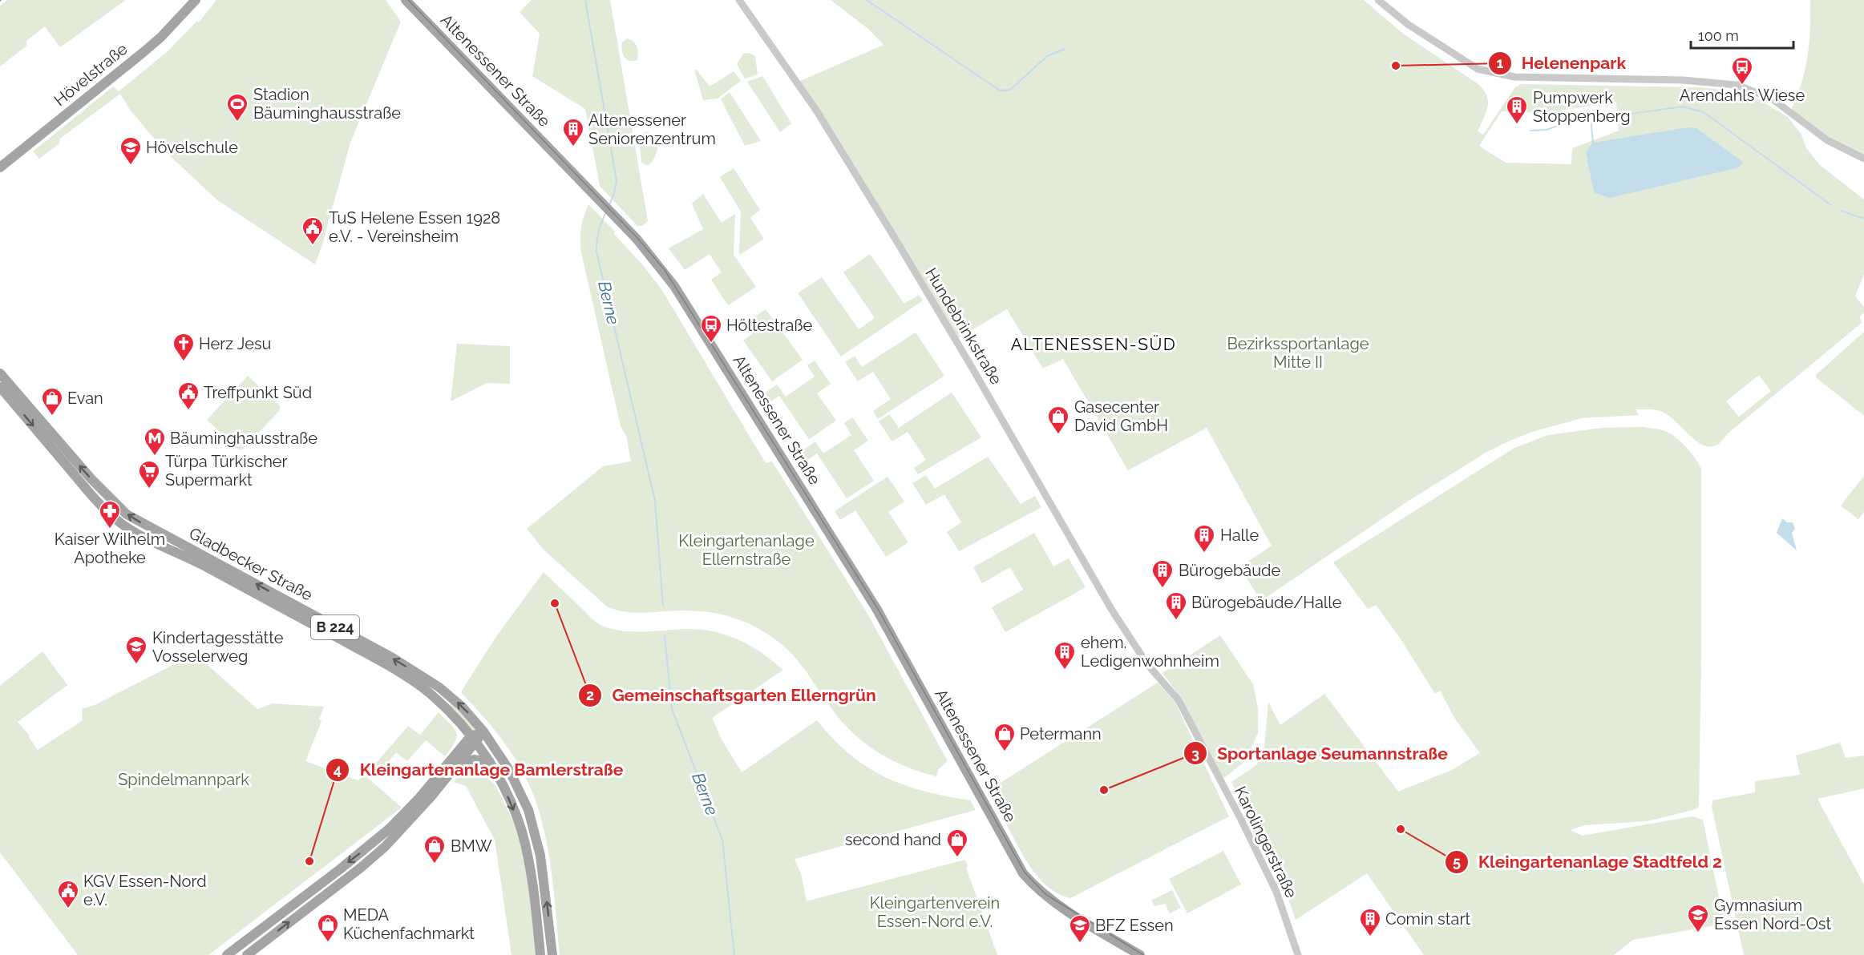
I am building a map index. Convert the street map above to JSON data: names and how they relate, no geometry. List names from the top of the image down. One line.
{"streets":{"main road":["Altenessener Straße","Hövelstraße","Gladbecker Straße","B 224"],"street":["Hundebrinkstraße","Karolingerstraße"]},"crossings":[["Hundebrinkstraße","Karolingerstraße"]],"districts":["ALTENESSEN-SÜD"],"water":["Berne"],"parks":["Bezirkssportanlage Mitte II","Kleingartenanlage Ellernstraße","Spindelmannpark","Kleingartenverein Essen-Nord e.V."],"places":{"other":["Helenenpark","Gemeinschaftsgarten Ellerngrün","Sportanlage Seumannstraße","Kleingartenanlage Stadtfeld 2","Kleingartenanlage Bamlerstraße"],"bus stop":["Arendahls Wiese","Höltestraße"],"sports":["Stadion Bäuminghausstraße"],"building":["Pumpwerk Stoppenberg","Altenessener Seniorenzentrum","Halle","Bürogebäude","Bürogebäude/Halle","ehem. Ledigenwohnheim","Comin start"],"school or university":["Hövelschule","Kindertagesstätte Vosselerweg","Gymnasium Essen Nord-Ost","BFZ Essen"],"public building":["TuS Helene Essen 1928 e.V. - Vereinsheim","Treffpunkt Süd","KGV Essen-Nord e.V."],"church":["Herz Jesu"],"shop":["Evan","Gasecenter David GmbH","Petermann","second hand","BMW","MEDA Küchenfachmarkt"],"metro station":["Bäuminghausstraße"],"supermarket":["Türpa Türkischer Supermarkt"],"pharmacy":["Kaiser Wilhelm Apotheke"]},"scale_bar":"100 m"}
